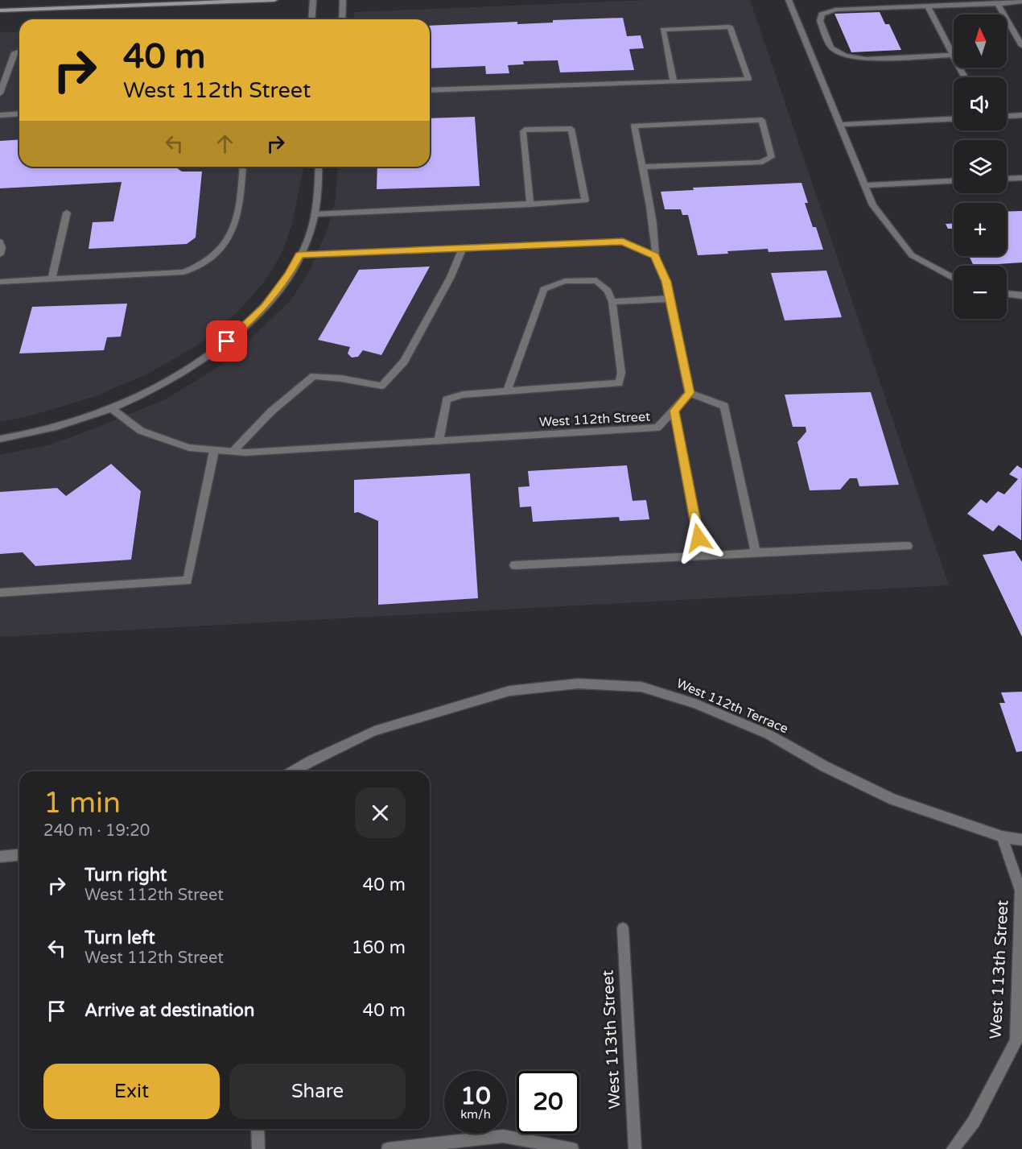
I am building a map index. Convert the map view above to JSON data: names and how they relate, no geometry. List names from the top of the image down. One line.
{"streets":{"street":["West 112th Street","West 112th Terrace","West 113th Street"]},"crossings":[["West 112th Terrace","West 113th Street"]],"north":"top","page":{"map_buttons":["+","−"],"turn":["40 m","West 112th Street"],"heading":["1 min","240 m · 19:20"],"list":[{"name":"Turn right","note":"West 112th Street","value":"40 m"},{"name":"Turn left","note":"West 112th Street","value":"160 m"},{"name":"Arrive at destination","value":"40 m"}],"buttons":["Exit","Share"],"speed":"10 km/h","limit":"20"}}
